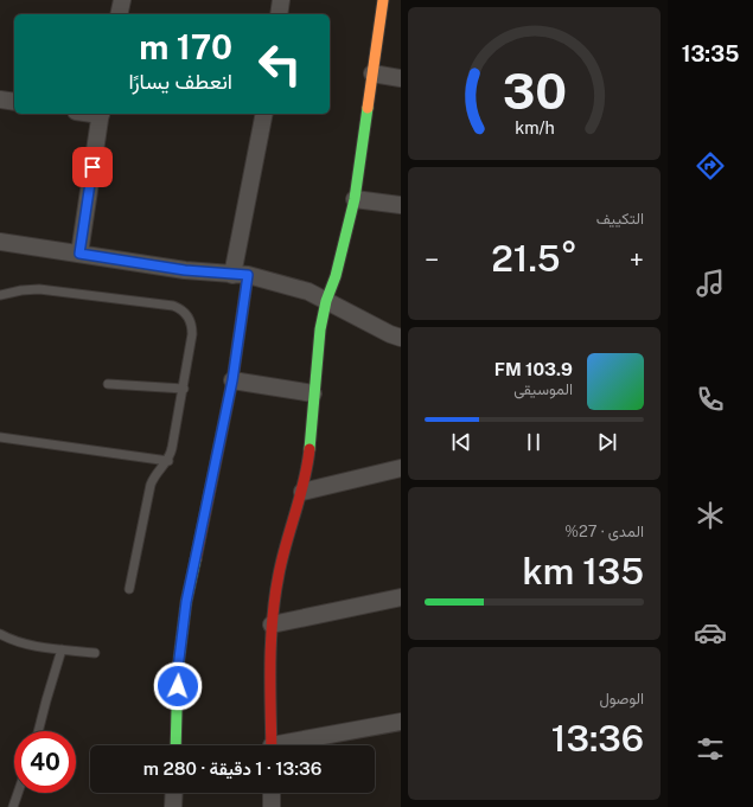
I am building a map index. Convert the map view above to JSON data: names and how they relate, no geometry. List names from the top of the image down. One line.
{"page":{"tabs":"13:35","turn":["170 m","انعطف يسارًا"],"tile":["التكييف",["المدى · 27%","135 km"],["الوصول","13:36"]],"heat":["−","21.5°","+"],"song":["103.9 FM","الموسيقى"],"limit":"40","trip":"13:36 · 1 دقيقة · 280 m","gauge":["30","km/h"]}}
